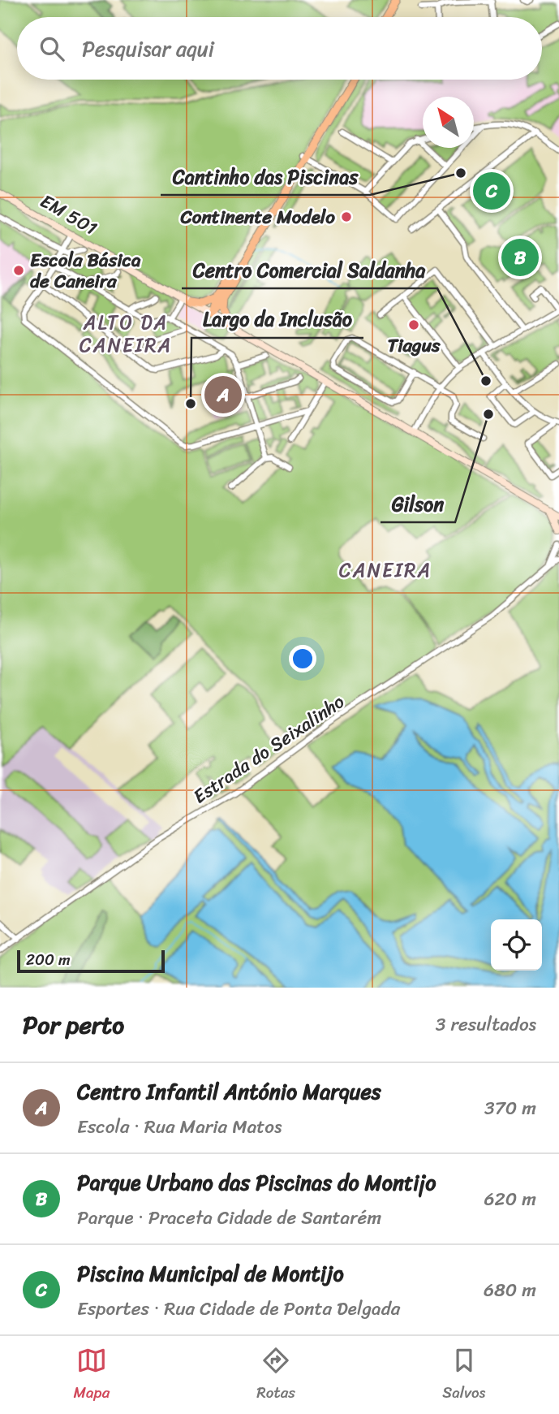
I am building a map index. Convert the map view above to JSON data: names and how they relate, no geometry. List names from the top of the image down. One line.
{"streets":{"main road":["EM 501"],"street":["Estrada do Seixalinho"]},"districts":["ALTO DA CANEIRA","CANEIRA"],"places":["Cantinho das Piscinas","Continente Modelo","Escola Básica de Caneira","Tiagus","Centro Comercial Saldanha","Largo da Inclusão","Gilson"],"scale_bar":"200 m","north":"top left","page":{"search":"Pesquisar aqui","pins":["C","B","A"],"scale":"200 m","heading":["Por perto","3 resultados"],"list":[{"mark":"A","name":"Centro Infantil António Marques","note":"Escola · Rua Maria Matos","value":"370 m"},{"mark":"B","name":"Parque Urbano das Piscinas do Montijo","note":"Parque · Praceta Cidade de Santarém","value":"620 m"},{"mark":"C","name":"Piscina Municipal de Montijo","note":"Esportes · Rua Cidade de Ponta Delgada","value":"680 m"}],"nav":["Mapa","Rotas","Salvos"]}}
